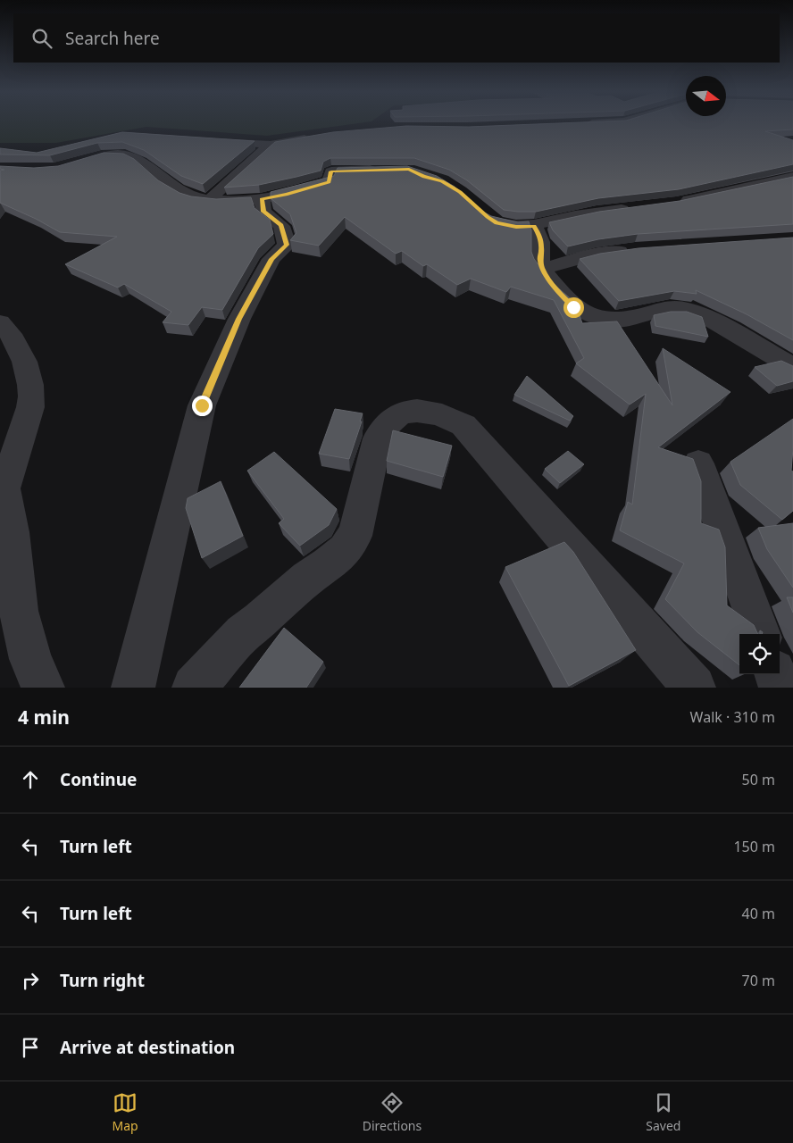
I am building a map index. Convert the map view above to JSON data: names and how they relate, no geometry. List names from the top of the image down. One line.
{"north":"right","page":{"search":"Search here","heading":["4 min","Walk · 310 m"],"list":[["Continue","50 m"],["Turn left","150 m"],["Turn left","40 m"],["Turn right","70 m"],"Arrive at destination"],"nav":["Map","Directions","Saved"]}}
